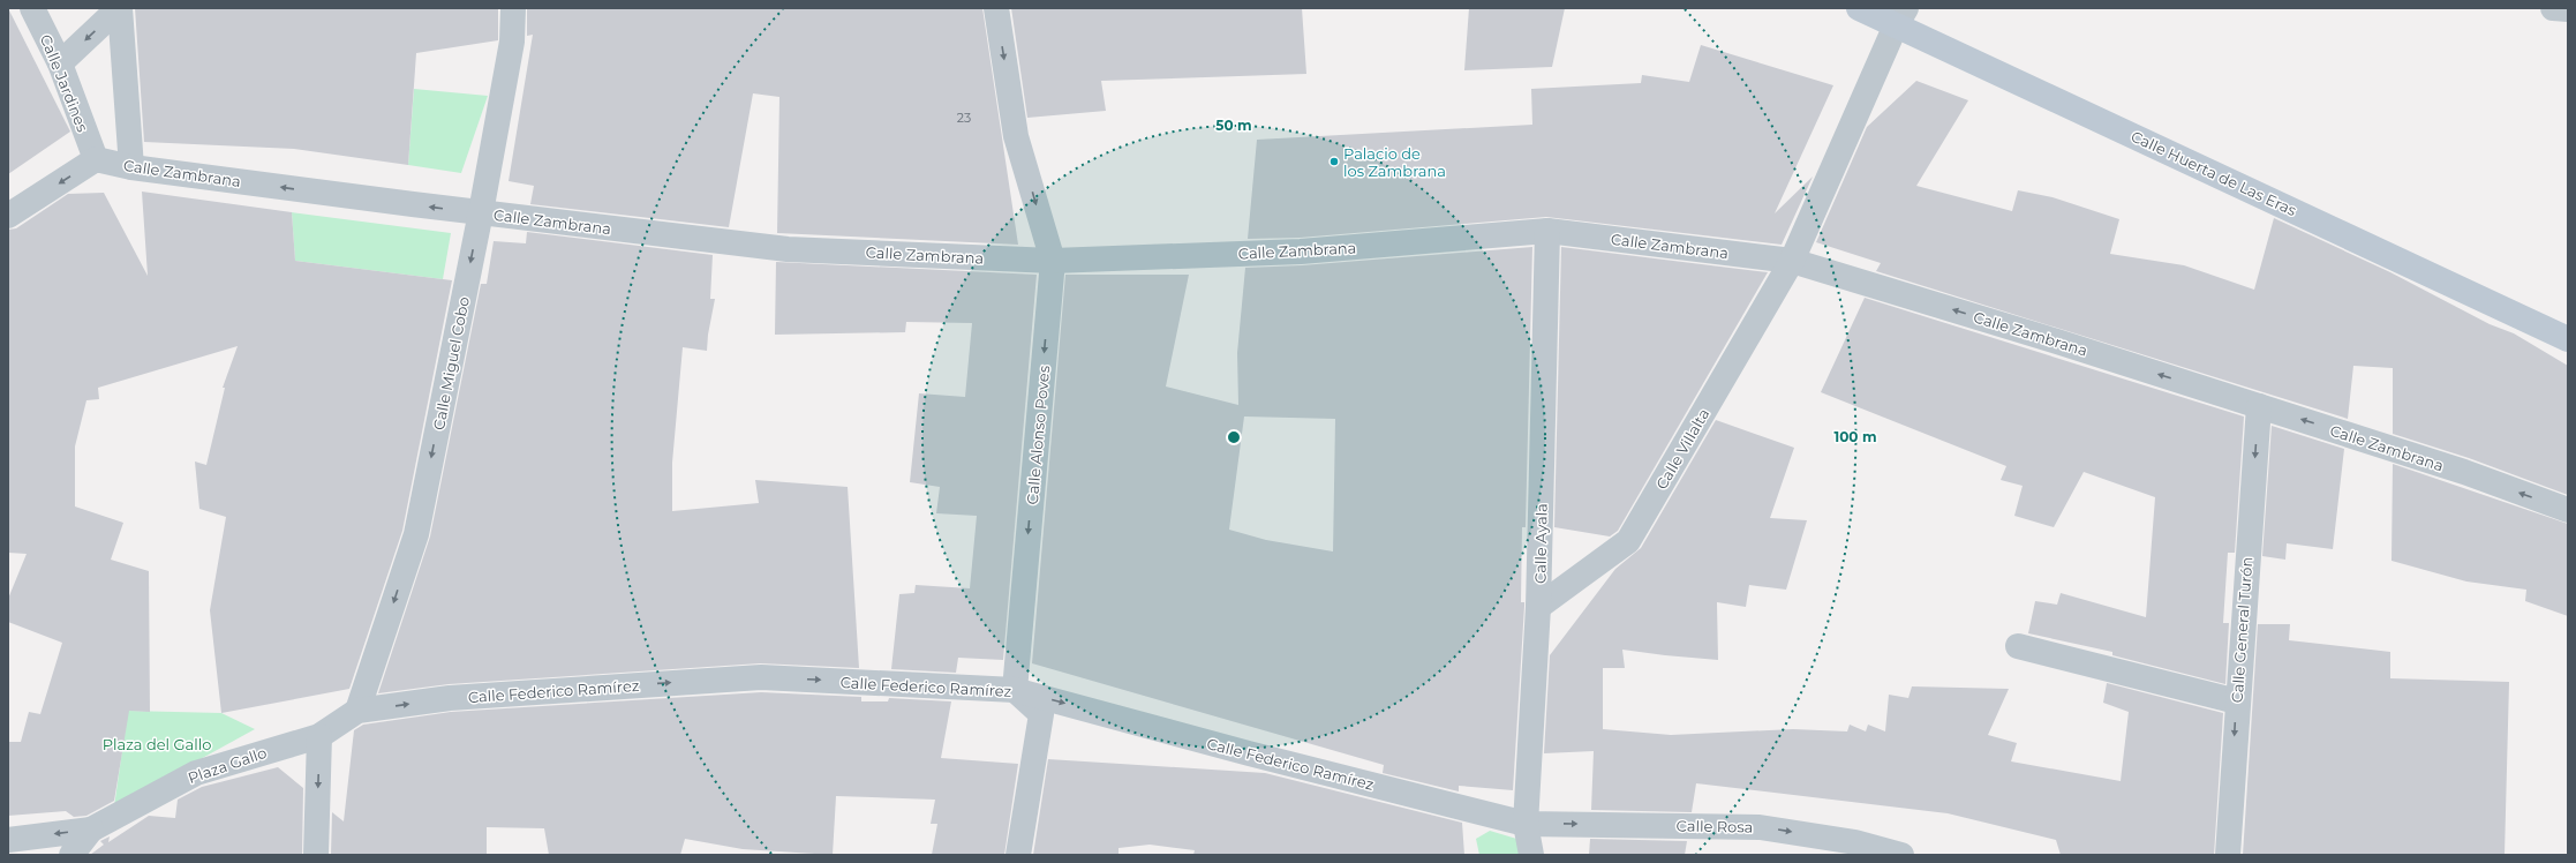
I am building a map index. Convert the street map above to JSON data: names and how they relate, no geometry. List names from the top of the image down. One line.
{"streets":{"street":["Calle Jardines","Calle Zambrana","Calle Huerta de Las Eras","Calle Miguel Cobo","Calle Alonso Poves","Calle Villalta","Calle Ayala","Calle General Turón","Calle Federico Ramírez","Plaza Gallo","Calle Rosa"]},"crossings":[["Calle Jardines","Calle Zambrana"],["Calle Zambrana","Calle Miguel Cobo"],["Calle Zambrana","Calle Alonso Poves"],["Calle Zambrana","Calle Villalta"],["Calle Zambrana","Calle Ayala"],["Calle Zambrana","Calle General Turón"],["Calle Huerta de Las Eras","Calle Villalta"],["Calle Miguel Cobo","Calle Federico Ramírez"],["Calle Alonso Poves","Calle Federico Ramírez"],["Calle Villalta","Calle Ayala"],["Calle Ayala","Calle Federico Ramírez"],["Calle Ayala","Calle Rosa"],["Calle Federico Ramírez","Plaza Gallo"],["Calle Federico Ramírez","Calle Rosa"]],"one_way":["Calle Zambrana","Calle Miguel Cobo","Calle Alonso Poves","Calle General Turón","Calle Federico Ramírez","Calle Rosa"],"parks":["Plaza del Gallo"],"places":["Palacio de los Zambrana"],"house_numbers":["23"],"rings":["50 m","100 m"]}
